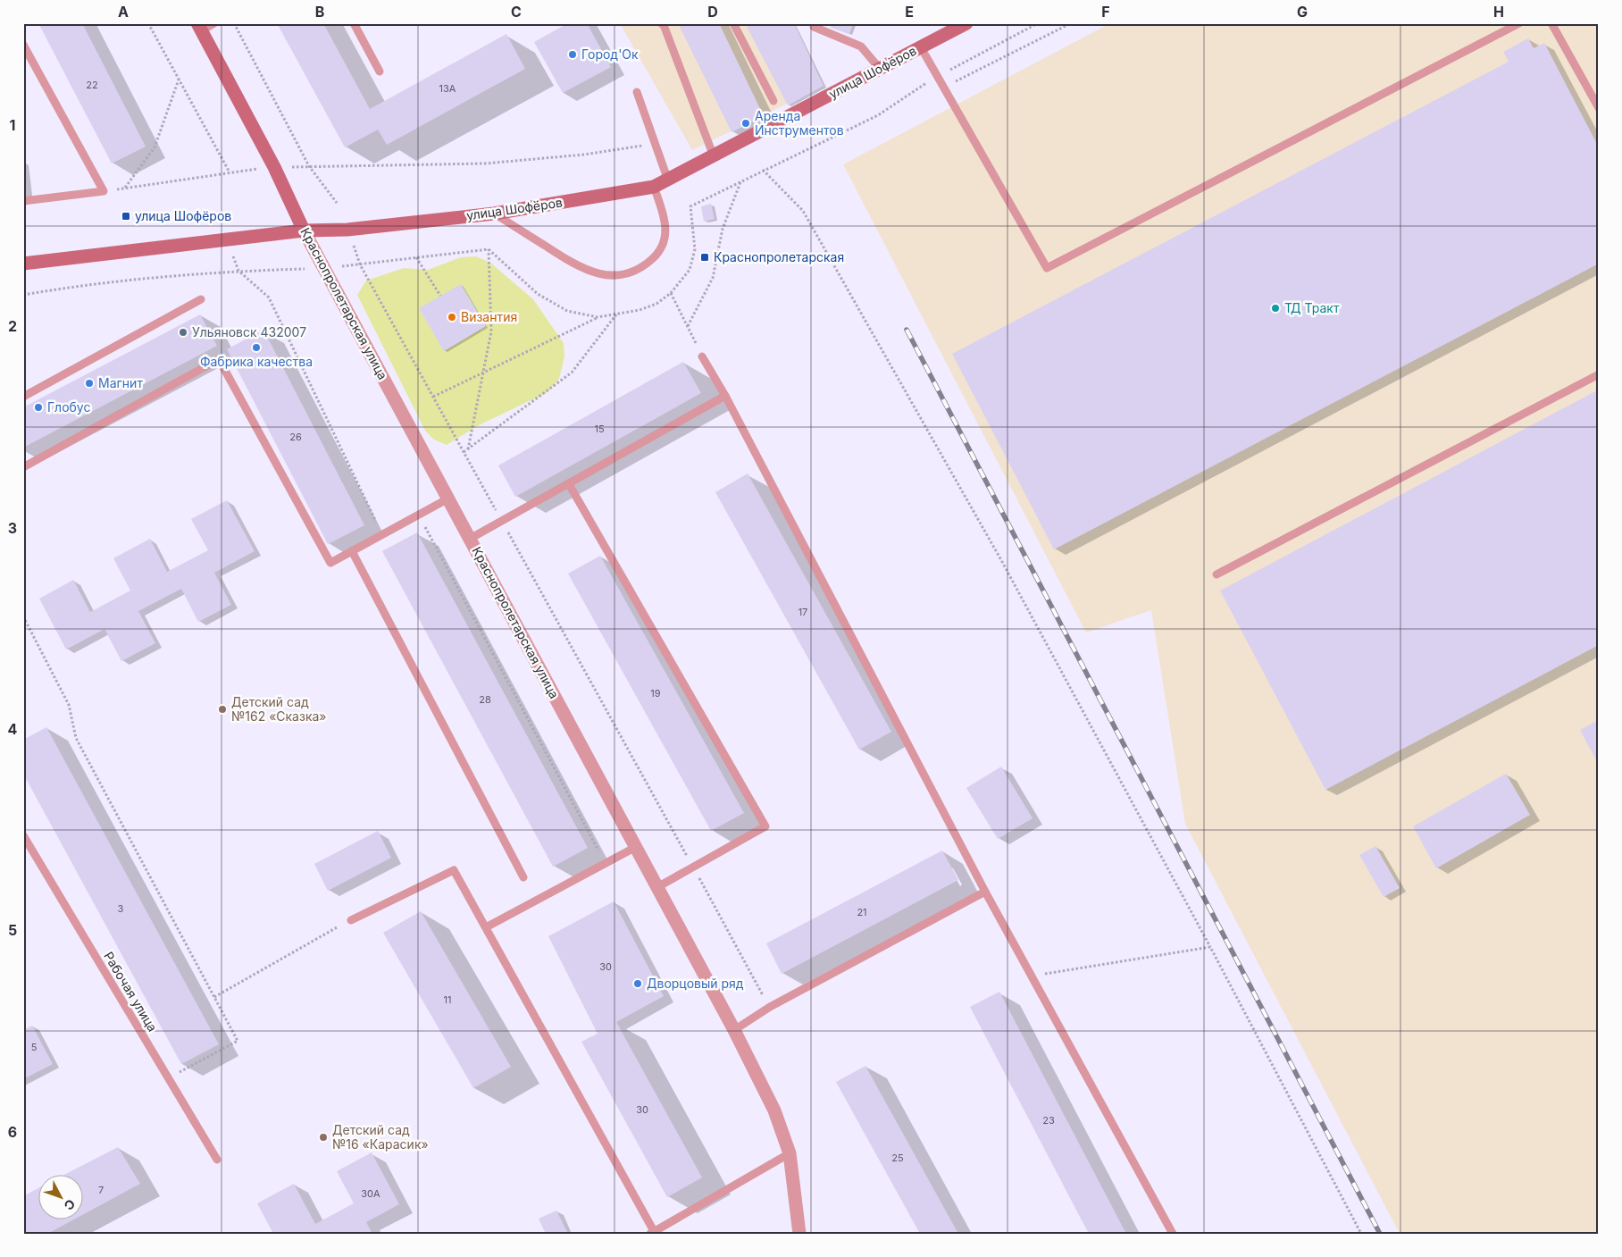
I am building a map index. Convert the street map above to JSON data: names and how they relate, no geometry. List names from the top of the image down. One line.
{"streets":{"street":["улица Шофёров","Краснопролетарская улица"],"lane":["Рабочая улица"]},"crossings":[["улица Шофёров","Краснопролетарская улица"]],"places":{"other":["Город'Ок","Аренда Инструментов","ТД Тракт","Византия","Ульяновск 432007","Фабрика качества","Магнит","Глобус","Детский сад №162 «Сказка»","Дворцовый ряд","Детский сад №16 «Карасик»"],"transit":["улица Шофёров","Краснопролетарская"]},"house_numbers":["22","13А","15","26","17","19","28","3","21","30","11","5","30","23","25","7","30А"],"north":"bottom right","grid":{"columns":["A","B","C","D","E","F","G","H"],"rows":["1","2","3","4","5","6"]}}
